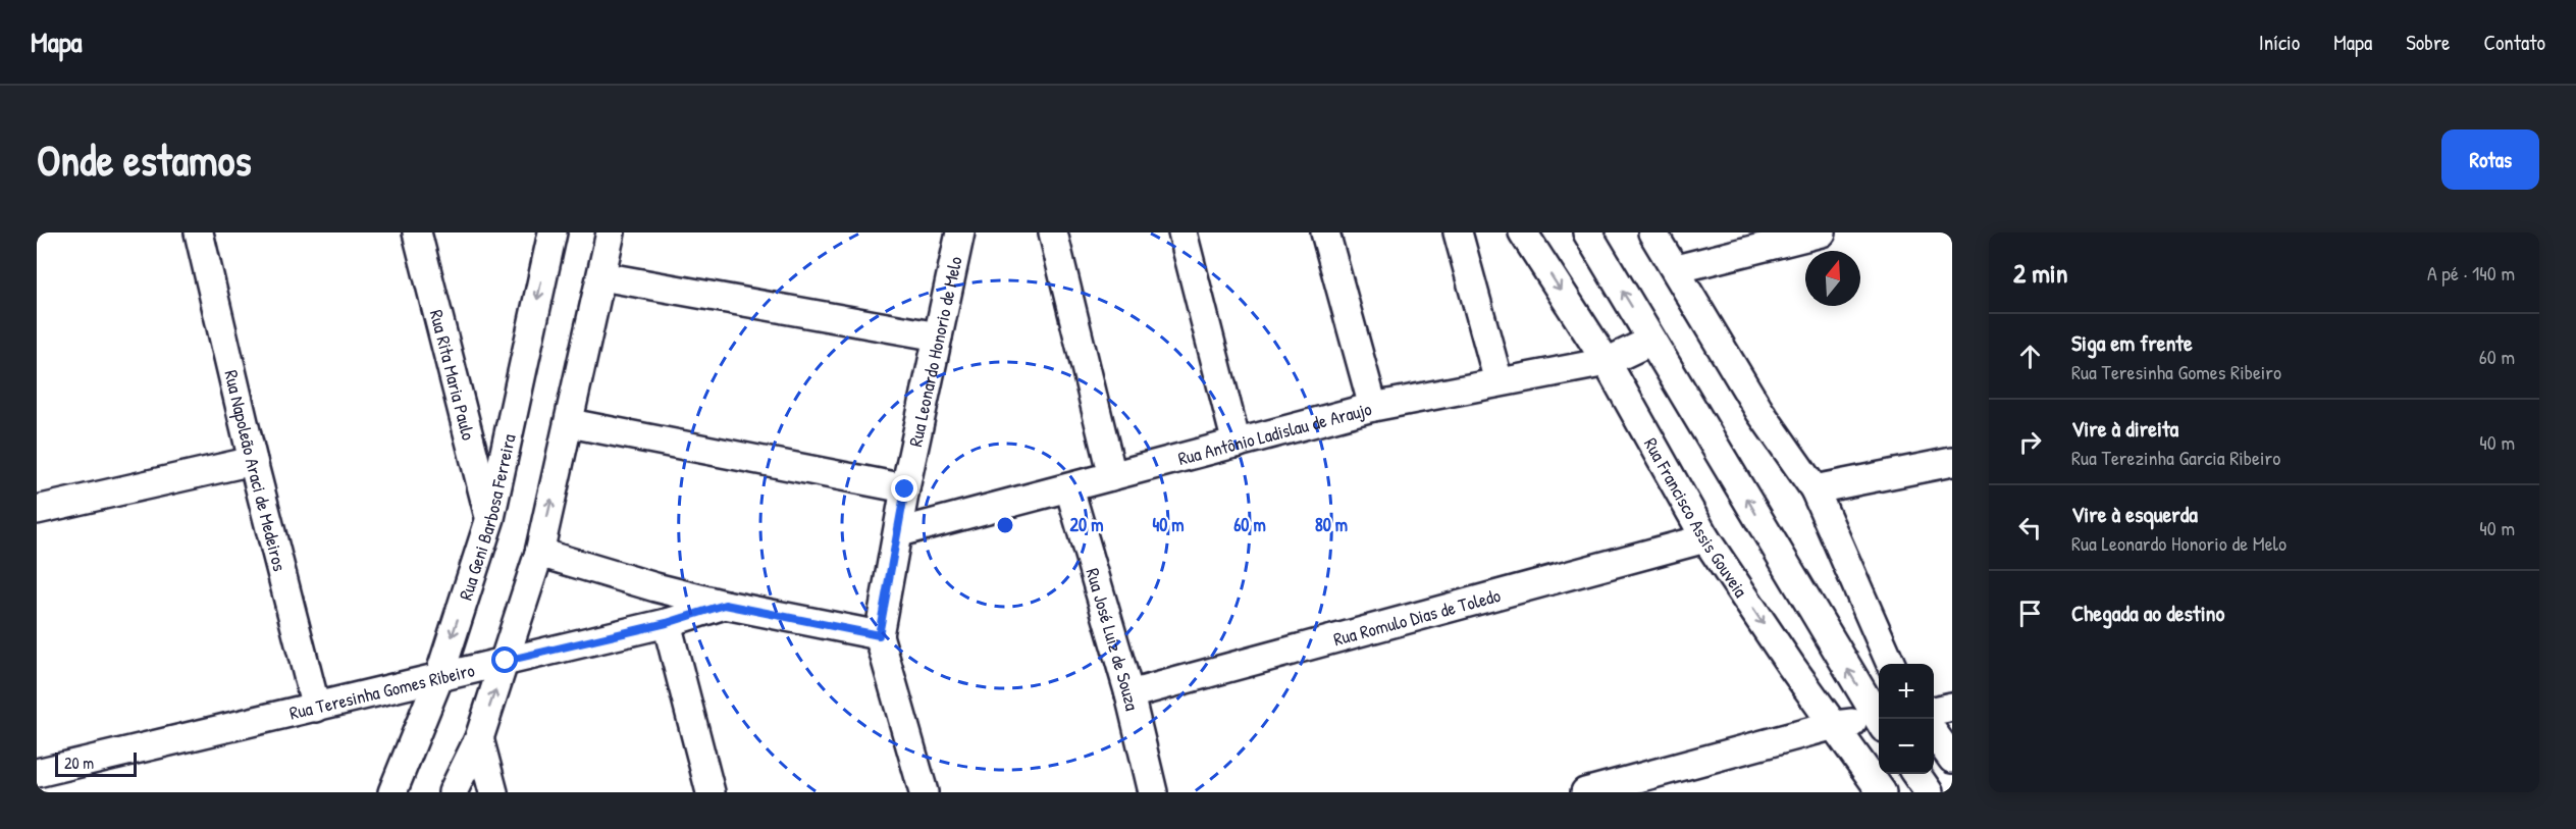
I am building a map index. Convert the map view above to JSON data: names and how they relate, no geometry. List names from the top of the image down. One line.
{"streets":{"street":["Rua Leonardo Honorio de Melo","Rua Rita Maria Paulo","Rua Antônio Ladislau de Araujo","Rua Napoleão Araci de Medeiros","Rua Geni Barbosa Ferreira","Rua Francisco Assis Gouveia","Rua Romulo Dias de Toledo","Rua José Luiz de Souza","Rua Teresinha Gomes Ribeiro"]},"crossings":[["Rua Leonardo Honorio de Melo","Rua Antônio Ladislau de Araujo"],["Rua Rita Maria Paulo","Rua Geni Barbosa Ferreira"],["Rua Antônio Ladislau de Araujo","Rua Francisco Assis Gouveia"],["Rua Antônio Ladislau de Araujo","Rua José Luiz de Souza"],["Rua Napoleão Araci de Medeiros","Rua Teresinha Gomes Ribeiro"],["Rua Geni Barbosa Ferreira","Rua Teresinha Gomes Ribeiro"],["Rua Francisco Assis Gouveia","Rua Romulo Dias de Toledo"],["Rua Romulo Dias de Toledo","Rua José Luiz de Souza"]],"scale_bar":"20 m","north":"top","page":{"header":"Mapa","nav":["Início","Mapa","Sobre","Contato"],"buttons":"Rotas","title":"Onde estamos","heading":["2 min","A pé · 140 m"],"list":[["Siga em frente","Rua Teresinha Gomes Ribeiro","60 m"],["Vire à direita","Rua Terezinha Garcia Ribeiro","40 m"],["Vire à esquerda","Rua Leonardo Honorio de Melo","40 m"],"Chegada ao destino"],"map_buttons":["+","−"],"scale":"20 m"},"rings":["20 m","40 m","60 m","80 m"]}
